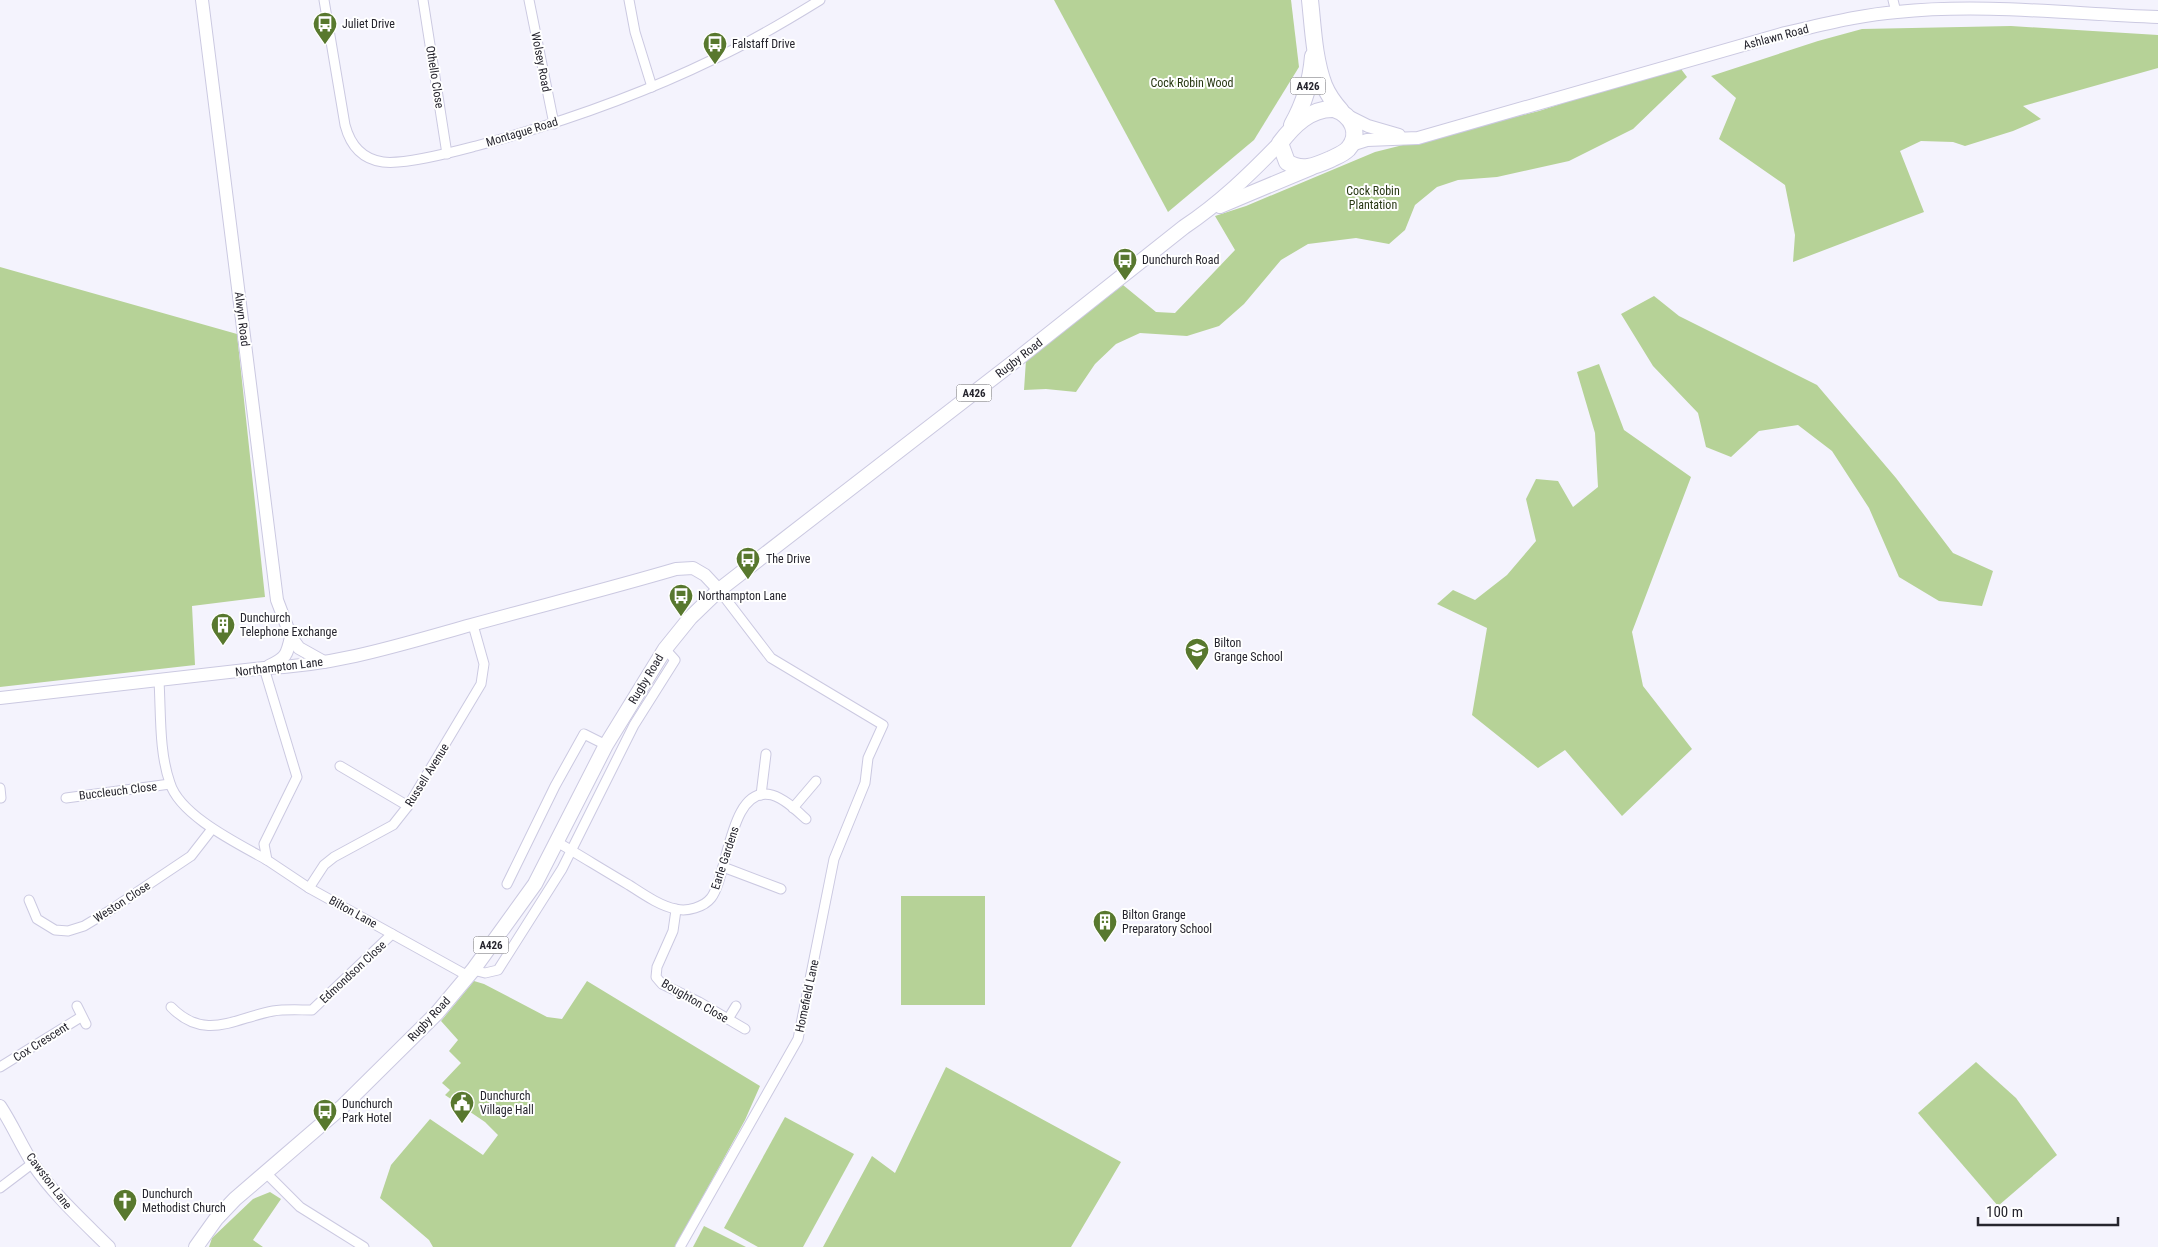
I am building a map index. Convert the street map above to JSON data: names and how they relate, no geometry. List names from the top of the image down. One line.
{"streets":{"highway":["A426"],"main road":["Rugby Road"],"street":["Ashlawn Road","Wolsey Road","Othello Close","Montague Road","Alwyn Road","Northampton Lane","Russell Avenue","Buccleuch Close","Earle Gardens","Weston Close","Bilton Lane","Edmondson Close","Homefield Lane","Boughton Close","Cox Crescent","Cawston Lane"]},"crossings":[["Ashlawn Road","A426"],["Wolsey Road","Montague Road"],["Othello Close","Montague Road"],["A426","Rugby Road"],["Alwyn Road","Northampton Lane"],["Rugby Road","Northampton Lane"],["Rugby Road","Bilton Lane"],["Rugby Road","Homefield Lane"],["Northampton Lane","Russell Avenue"],["Northampton Lane","Bilton Lane"],["Northampton Lane","Homefield Lane"],["Russell Avenue","Bilton Lane"],["Buccleuch Close","Bilton Lane"],["Earle Gardens","Boughton Close"],["Weston Close","Bilton Lane"],["Bilton Lane","Edmondson Close"]],"parks":["Cock Robin Wood","Cock Robin Plantation"],"places":{"bus stop":["Juliet Drive","Falstaff Drive","Dunchurch Road","The Drive","Northampton Lane","Dunchurch Park Hotel"],"building":["Dunchurch Telephone Exchange","Bilton Grange Preparatory School"],"school or university":["Bilton Grange School"],"public building":["Dunchurch Village Hall"],"church":["Dunchurch Methodist Church"]},"scale_bar":"100 m"}
